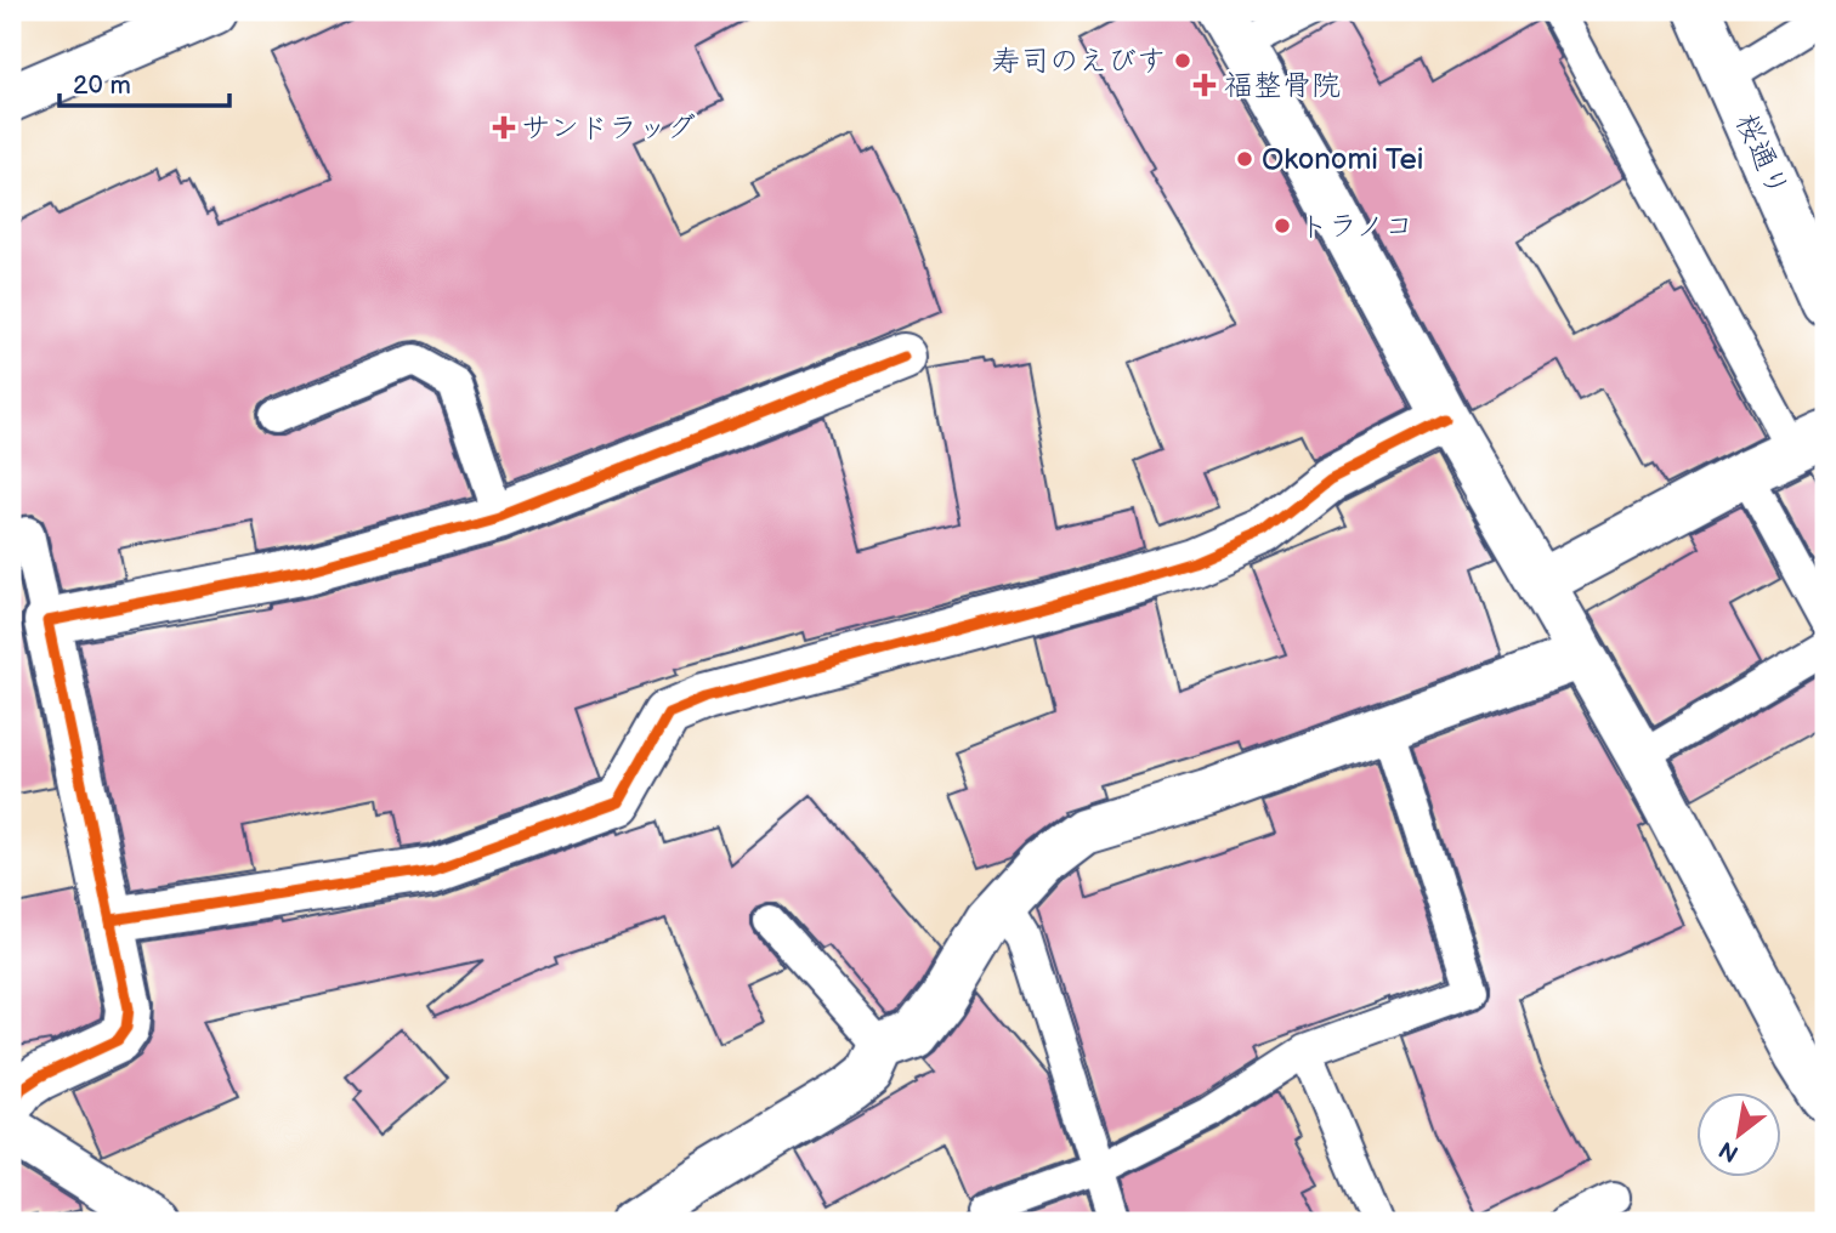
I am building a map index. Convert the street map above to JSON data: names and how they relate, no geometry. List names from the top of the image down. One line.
{"streets":{"street":["桜通り"]},"places":{"other":["寿司のえびす","Okonomi Tei","トラノコ"],"health":["福整骨院","サンドラッグ"]},"scale_bar":"20 m","north":"bottom left"}
